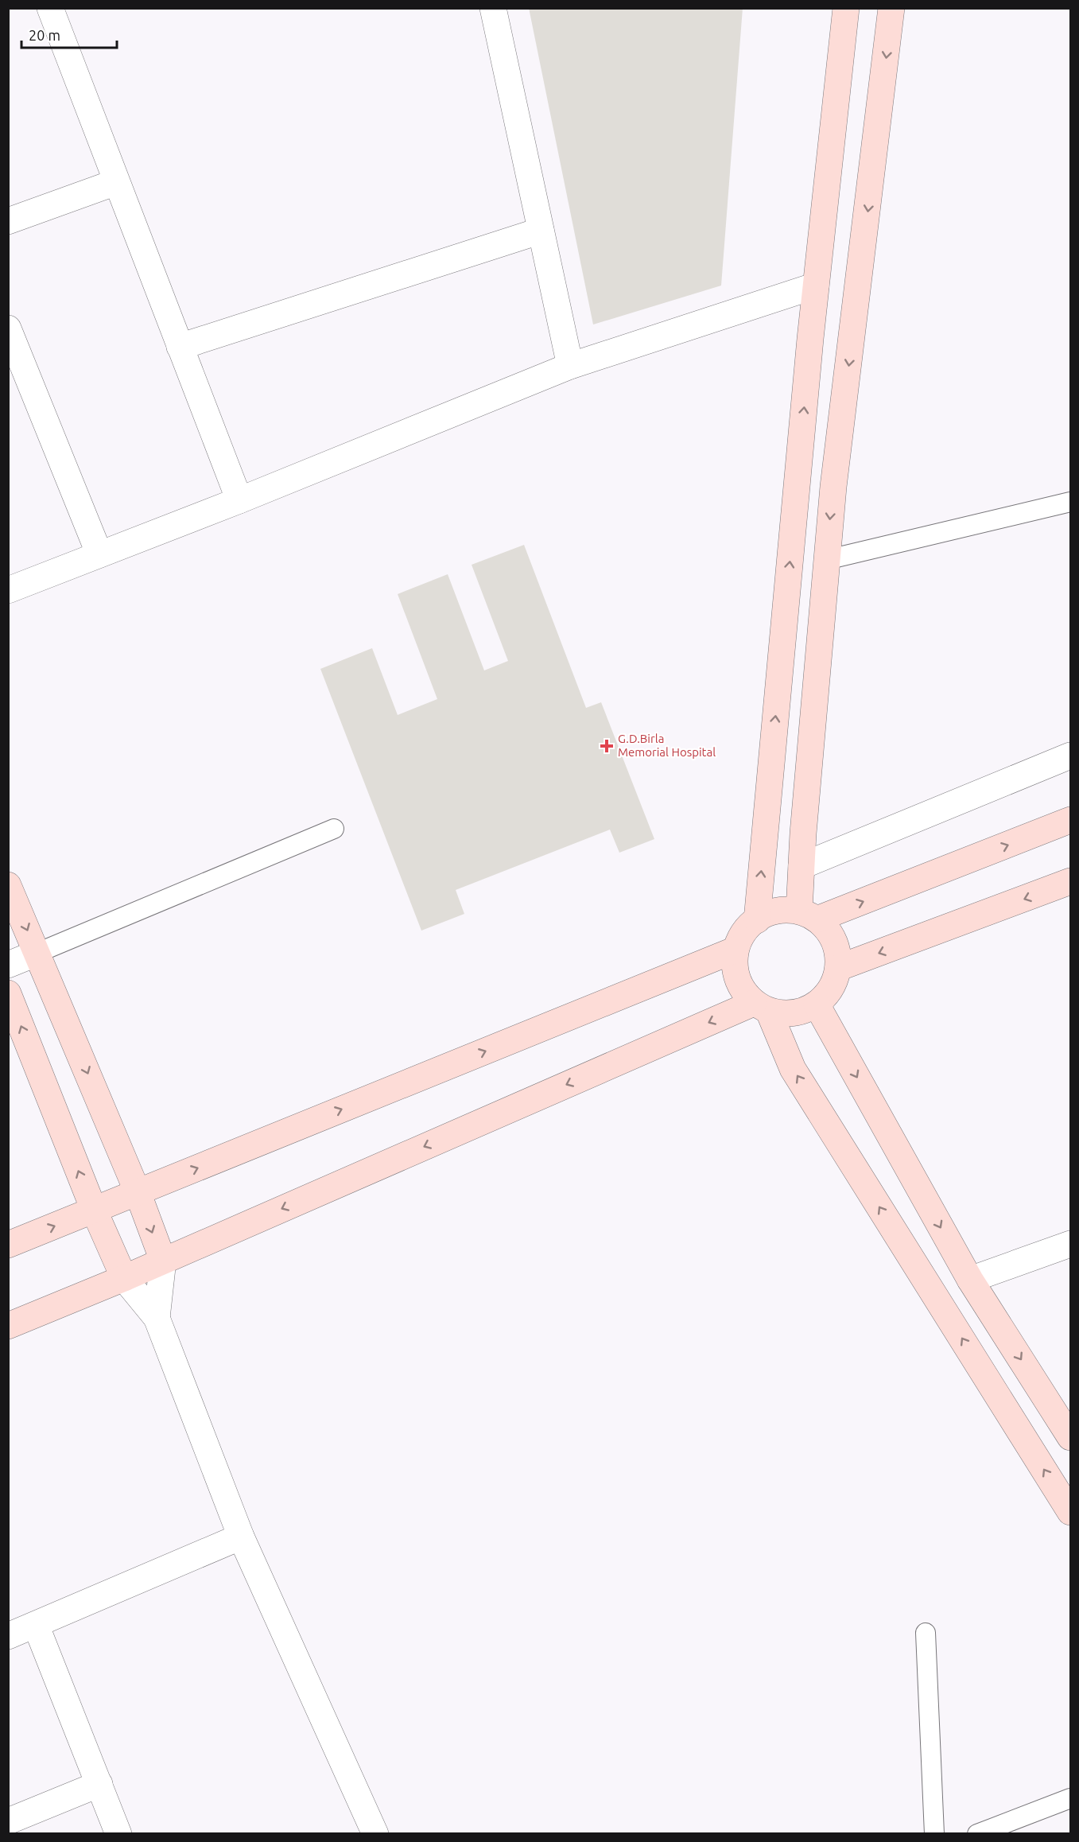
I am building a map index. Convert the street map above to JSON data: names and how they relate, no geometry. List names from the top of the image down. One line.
{"places":{"health":["G.D.Birla Memorial Hospital"]},"scale_bar":"20 m"}
